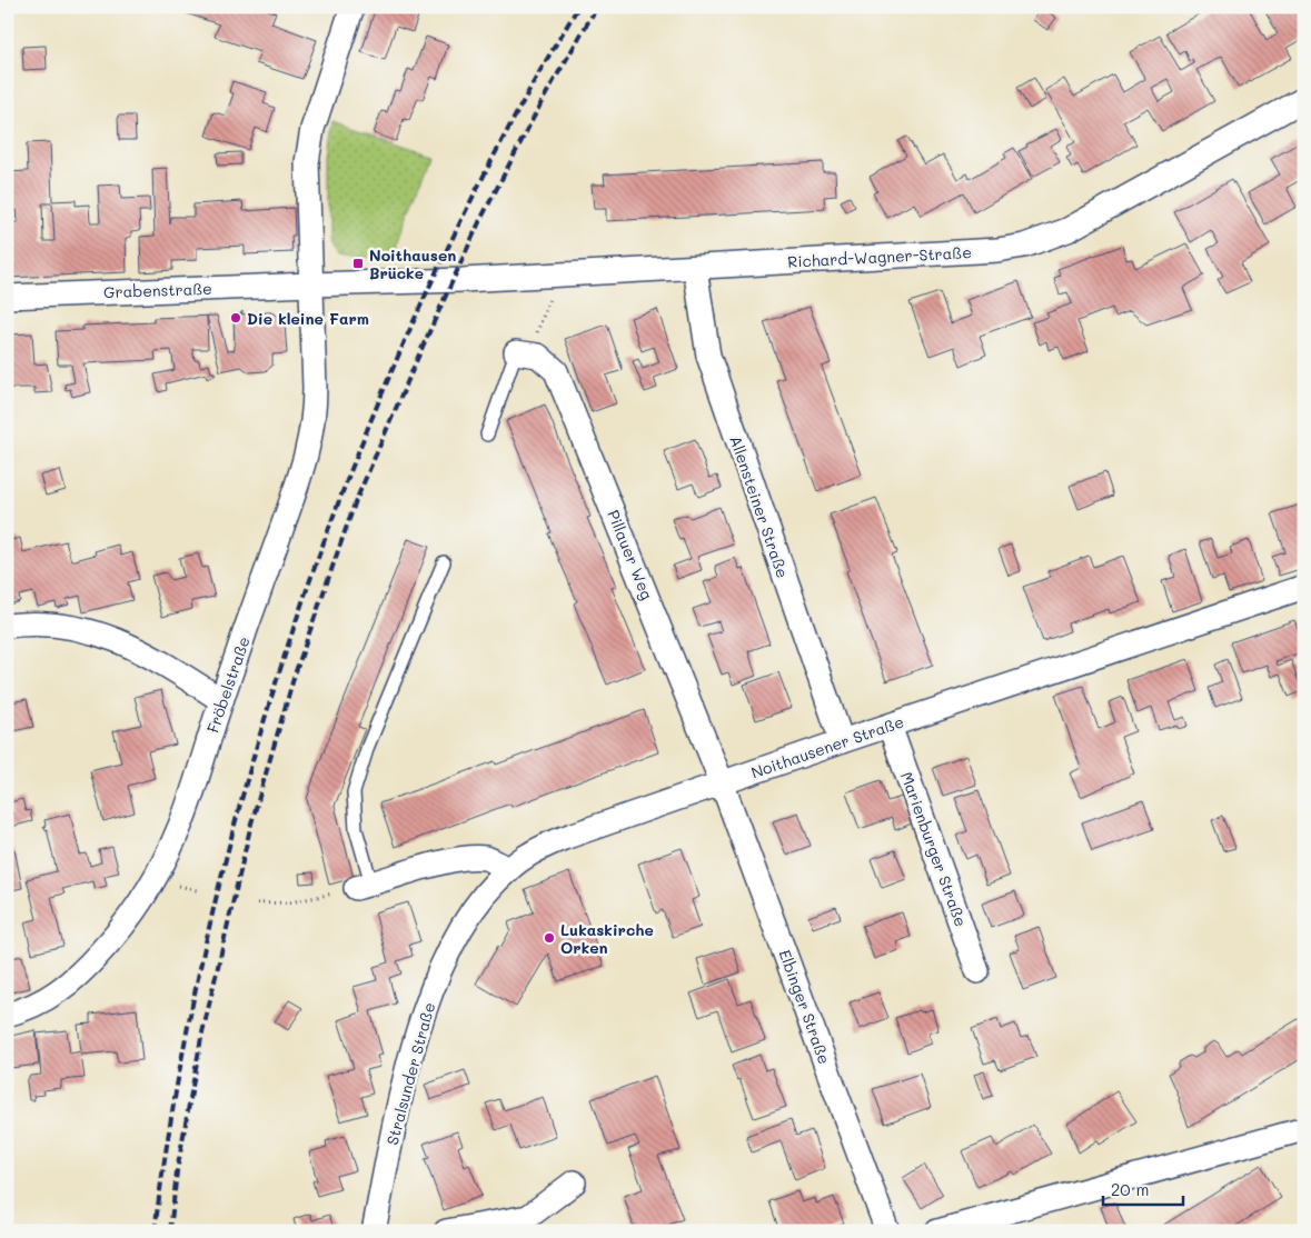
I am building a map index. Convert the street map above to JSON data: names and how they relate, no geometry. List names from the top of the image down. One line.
{"streets":{"street":["Richard-Wagner-Straße","Grabenstraße","Allensteiner Straße","Pillauer Weg","Fröbelstraße","Noithausener Straße","Marienburger Straße","Elbinger Straße","Stralsunder Straße"]},"crossings":[["Richard-Wagner-Straße","Grabenstraße"],["Richard-Wagner-Straße","Allensteiner Straße"],["Grabenstraße","Fröbelstraße"],["Allensteiner Straße","Noithausener Straße"],["Pillauer Weg","Noithausener Straße"],["Pillauer Weg","Elbinger Straße"],["Noithausener Straße","Marienburger Straße"],["Noithausener Straße","Elbinger Straße"],["Noithausener Straße","Stralsunder Straße"]],"places":{"transit":["Noithausen Brücke"],"other":["Die kleine Farm","Lukaskirche Orken"]},"scale_bar":"20 m"}
